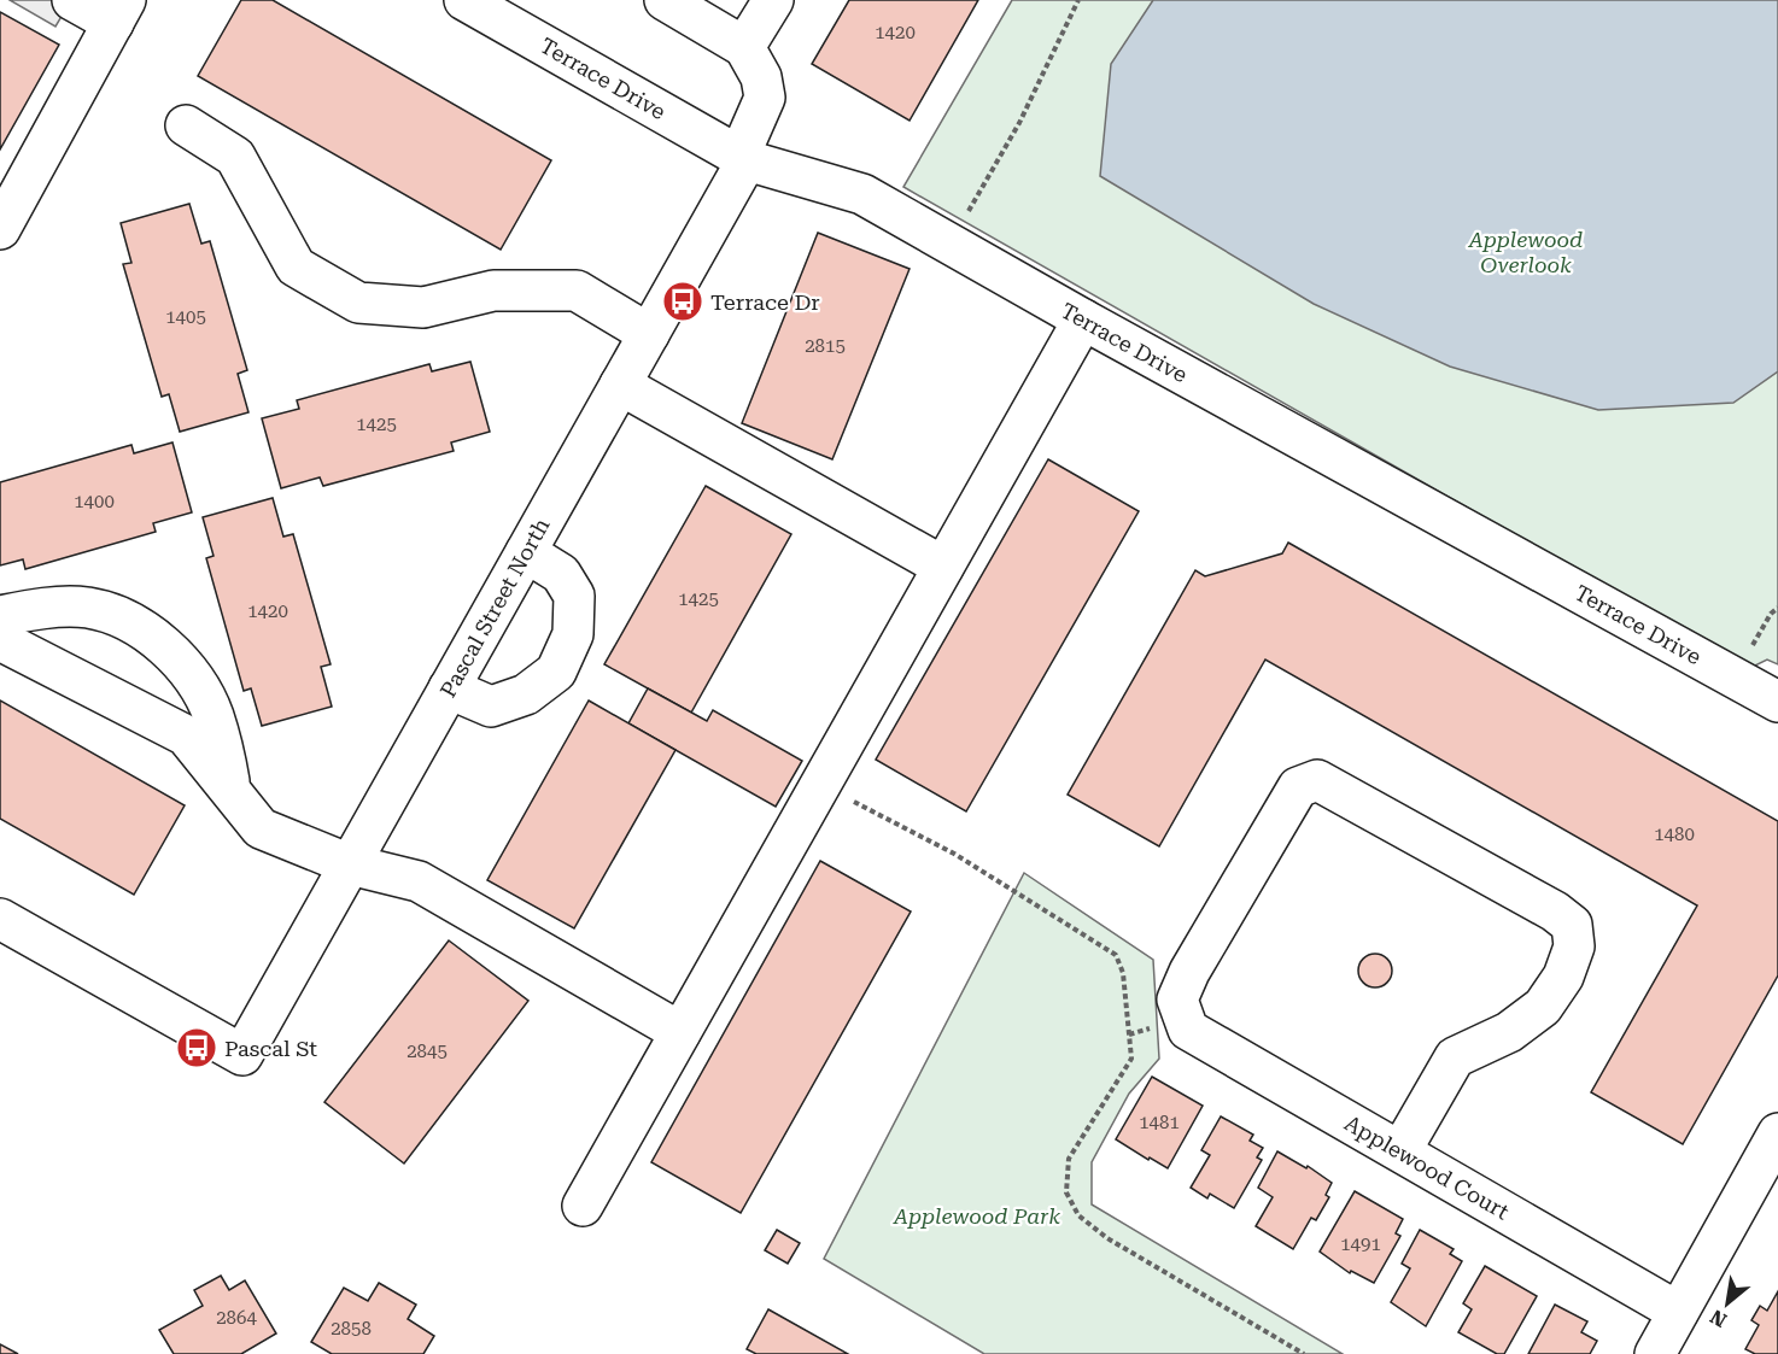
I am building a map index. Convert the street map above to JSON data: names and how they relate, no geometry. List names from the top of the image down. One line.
{"streets":{"street":["Terrace Drive","Pascal Street North","Applewood Court"]},"crossings":[["Terrace Drive","Pascal Street North"]],"parks":["Applewood Overlook","Applewood Park"],"places":{"bus stop":["Terrace Dr","Pascal St"]},"house_numbers":["1420","1405","2815","1425","1400","1425","1420","1480","2845","1481","1491","2864","2858"],"north":"bottom left"}
